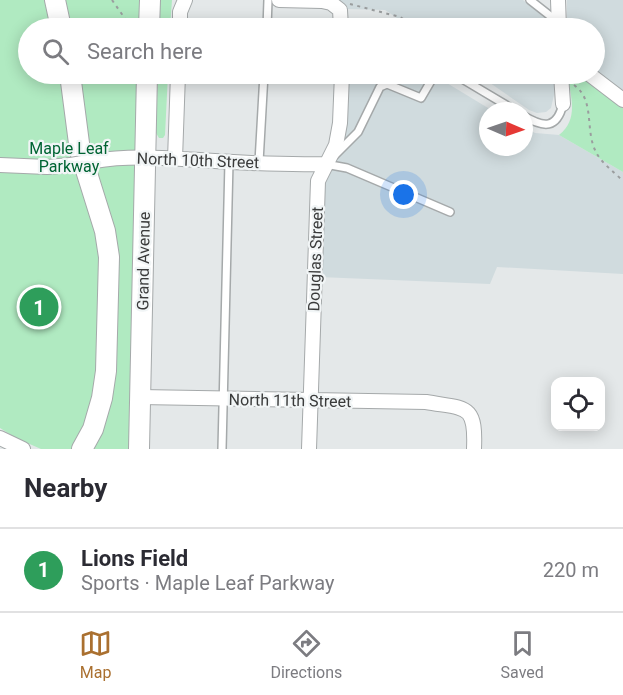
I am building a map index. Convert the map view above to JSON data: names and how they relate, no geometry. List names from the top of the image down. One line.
{"streets":{"street":["North 10th Street","Douglas Street","Grand Avenue","North 11th Street"]},"crossings":[["North 10th Street","Douglas Street"],["North 10th Street","Grand Avenue"],["Douglas Street","North 11th Street"],["Grand Avenue","North 11th Street"]],"parks":["Maple Leaf Parkway"],"north":"right","page":{"search":"Search here","pins":"1","heading":"Nearby","list":[{"mark":"1","name":"Lions Field","note":"Sports · Maple Leaf Parkway","value":"220 m"}],"nav":["Map","Directions","Saved"]}}
